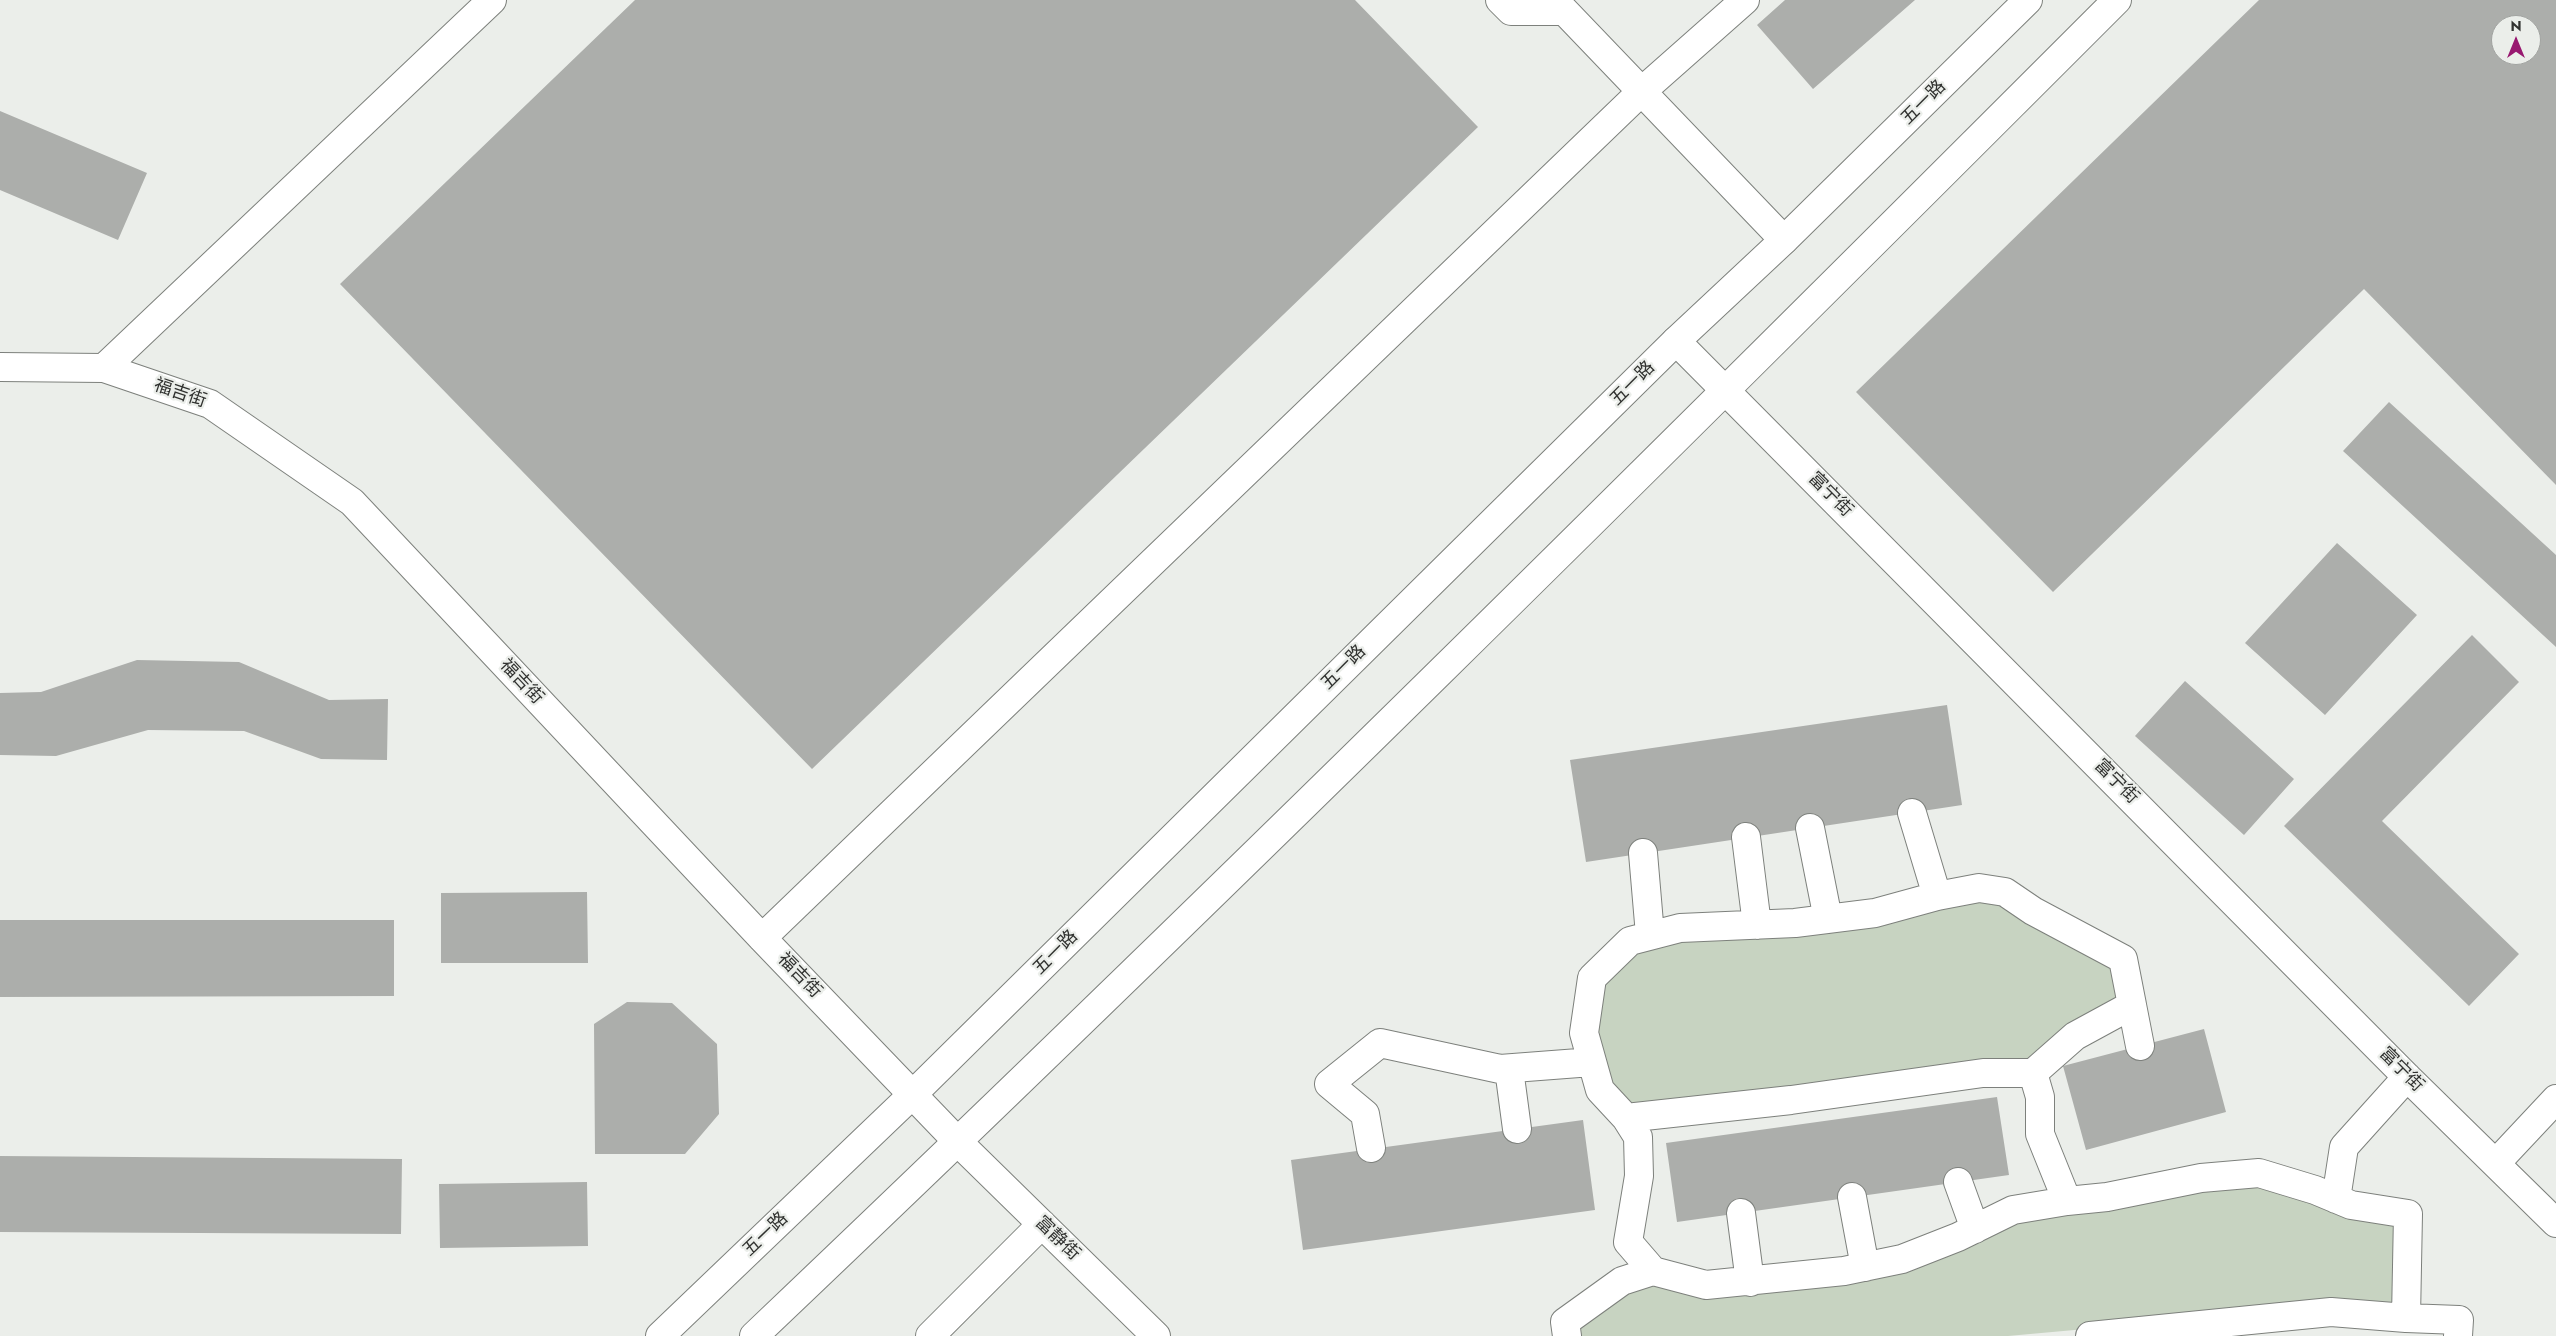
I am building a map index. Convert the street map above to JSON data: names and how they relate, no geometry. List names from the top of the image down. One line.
{"streets":{"main road":["五一路","福吉街","富宁街","富静街"]},"crossings":[["五一路","福吉街"],["五一路","富宁街"],["福吉街","富静街"]],"north":"top"}
